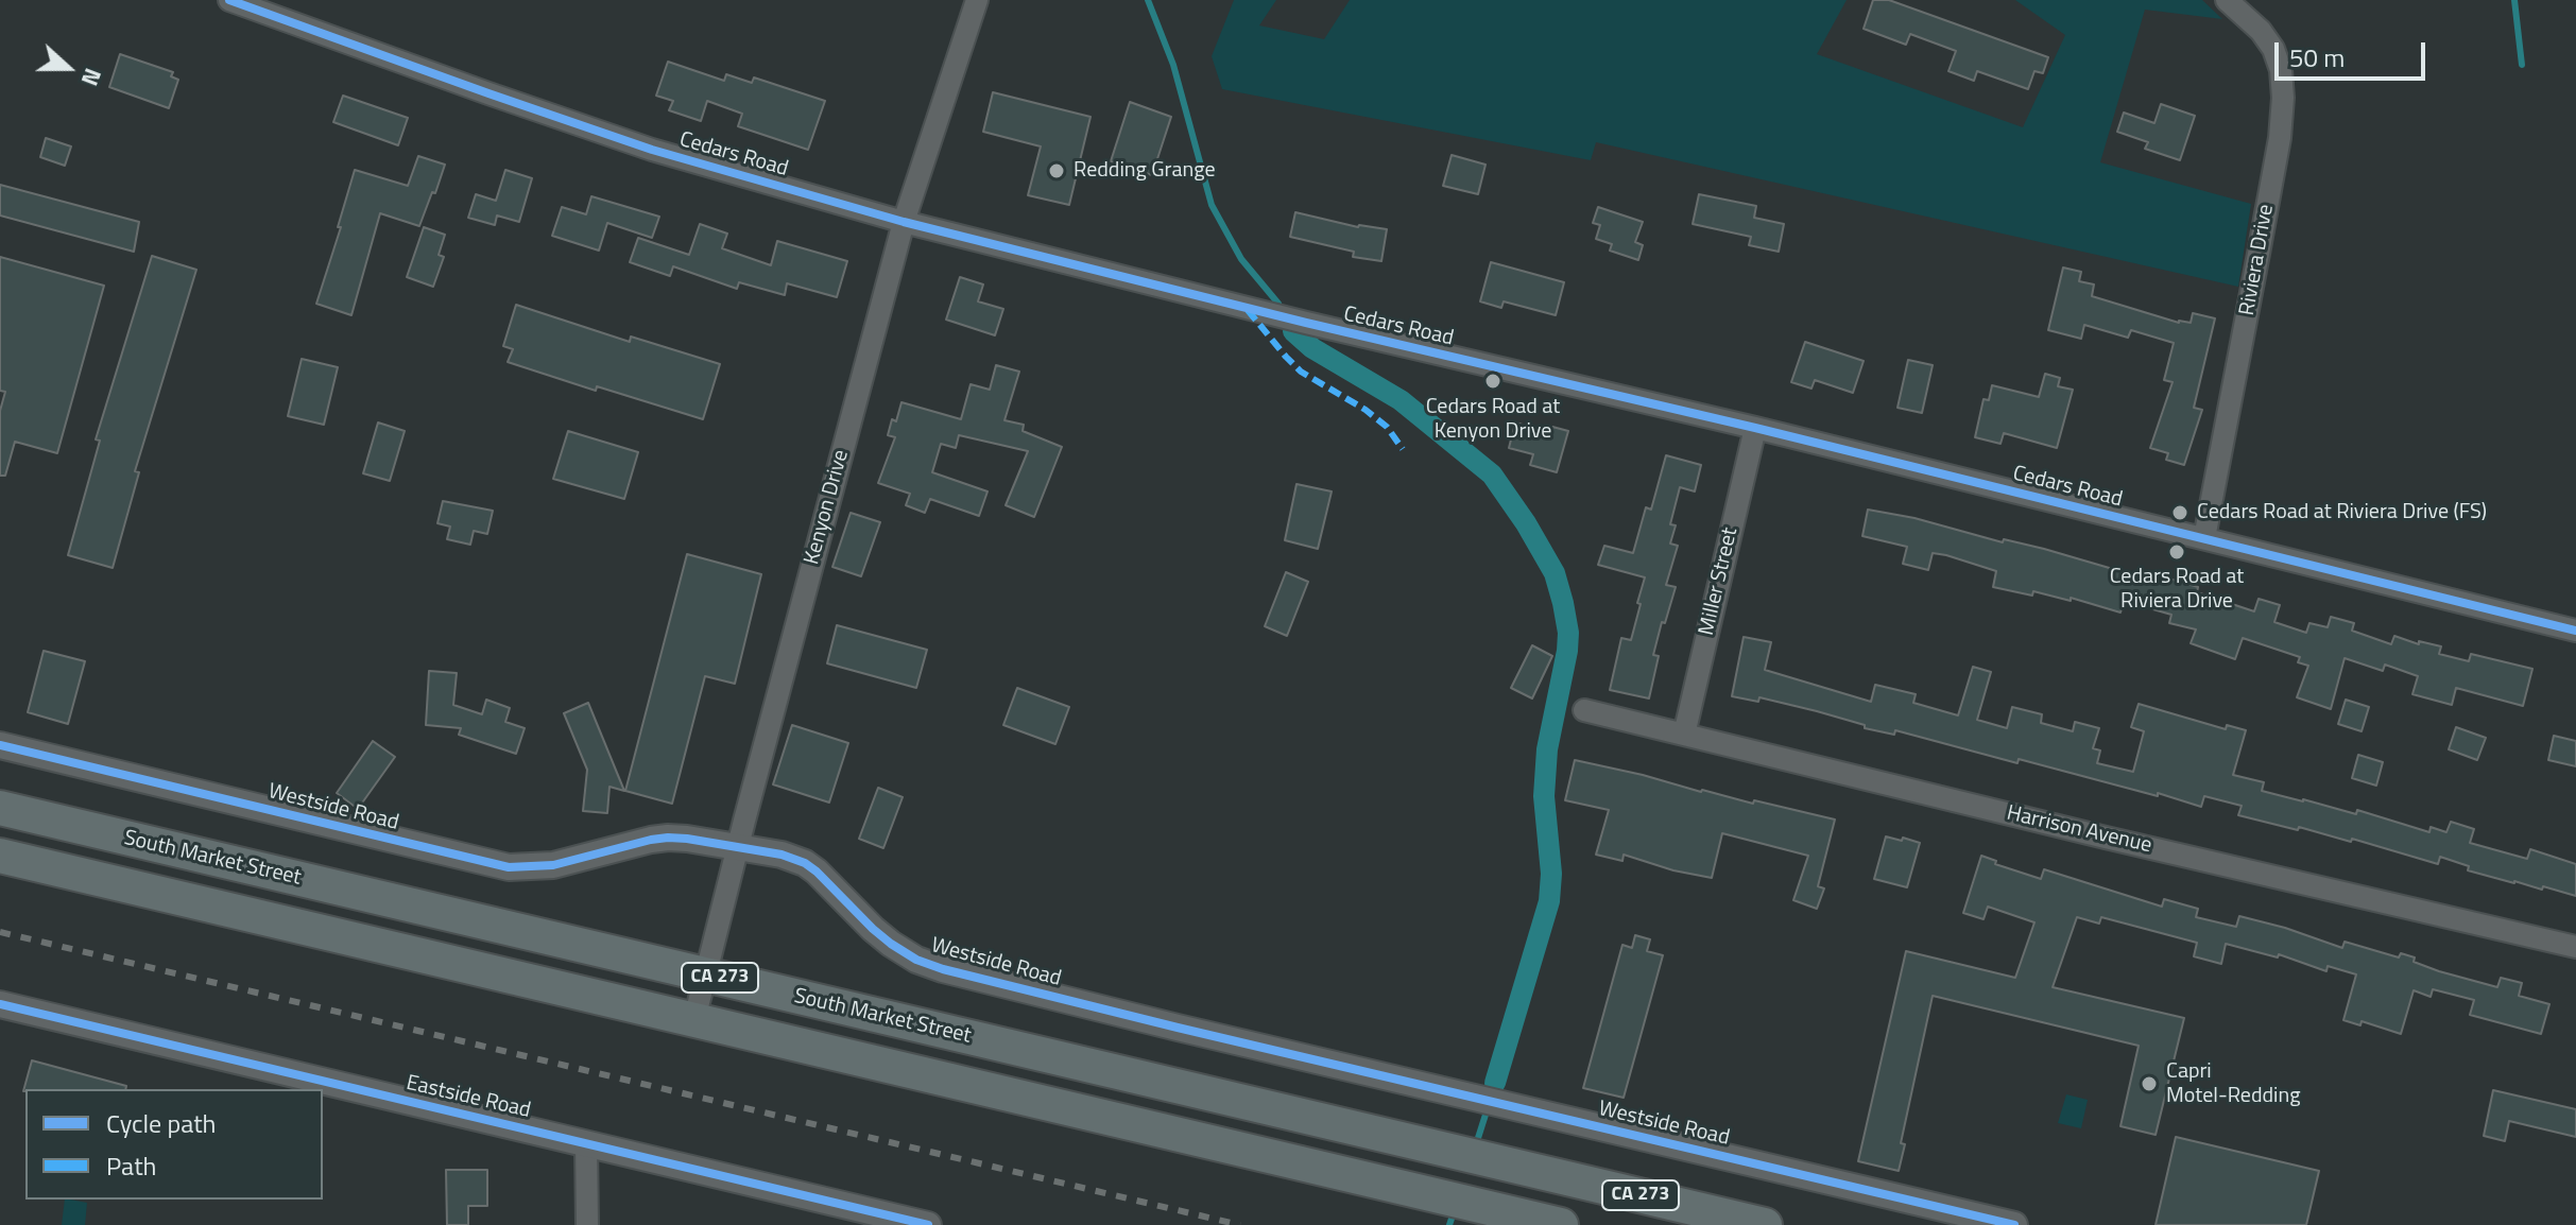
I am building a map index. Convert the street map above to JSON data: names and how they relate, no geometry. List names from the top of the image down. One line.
{"streets":{"main road":["South Market Street","CA 273"],"street":["Cedars Road","Riviera Drive","Kenyon Drive","Miller Street","Westside Road","Harrison Avenue","Eastside Road"]},"crossings":[["Cedars Road","Riviera Drive"],["Cedars Road","Kenyon Drive"],["Cedars Road","Miller Street"],["Kenyon Drive","Westside Road"],["Kenyon Drive","South Market Street"],["Kenyon Drive","CA 273"],["Miller Street","Harrison Avenue"]],"places":["Redding Grange","Cedars Road at Kenyon Drive","Cedars Road at Riviera Drive (FS)","Cedars Road at Riviera Drive","Capri Motel-Redding"],"legend":["Cycle path","Path"],"scale_bar":"50 m","north":"right"}
